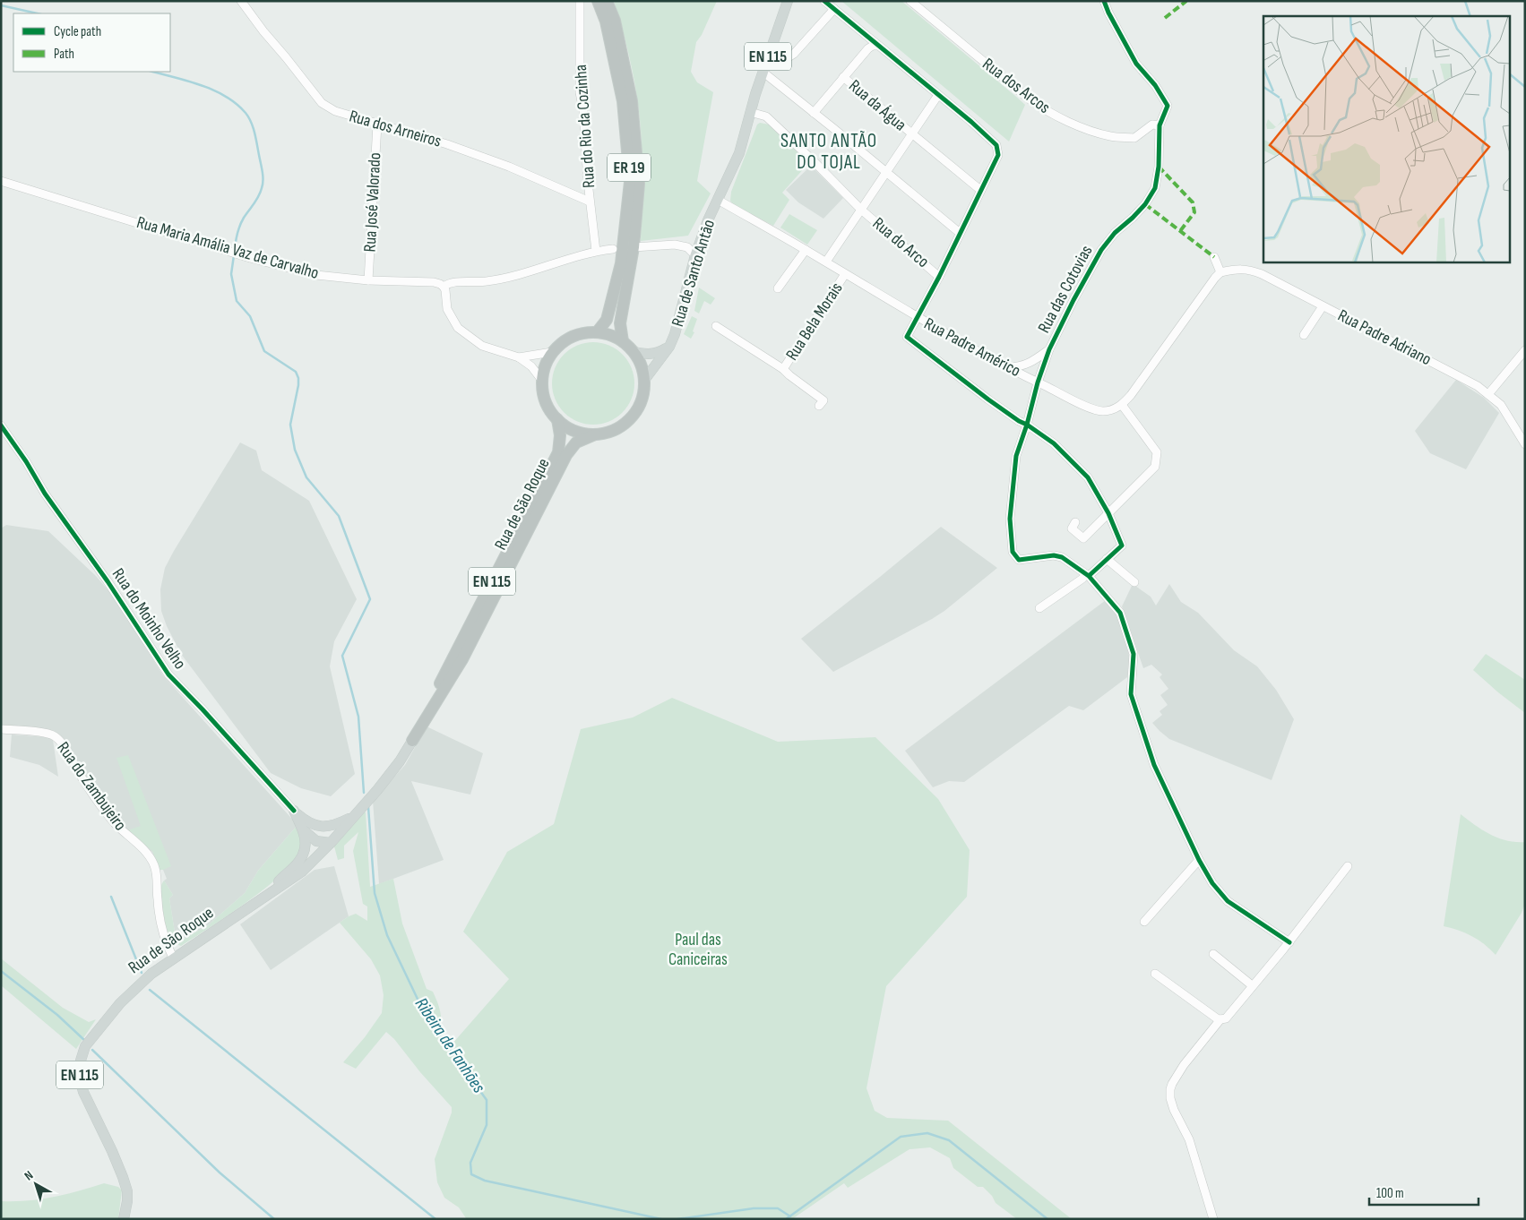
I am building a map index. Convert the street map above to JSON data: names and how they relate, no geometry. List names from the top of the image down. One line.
{"streets":{"highway":["EN 115","ER 19","Rua de São Roque"],"main road":["Rua de Santo Antão"],"street":["Rua dos Arcos","Rua da Água","Rua do Rio da Cozinha","Rua dos Arneiros","Rua José Valorado","Rua do Arco","Rua Maria Amália Vaz de Carvalho","Rua das Cotovias","Rua Bela Morais","Rua Padre Adriano","Rua Padre Américo","Rua do Moinho Velho","Rua do Zambujeiro"]},"crossings":[["EN 115","ER 19"],["EN 115","Rua do Arco"],["EN 115","Rua de Santo Antão"],["EN 115","Rua Padre Américo"],["EN 115","Rua de São Roque"],["Rua dos Arcos","Rua das Cotovias"],["Rua do Rio da Cozinha","Rua dos Arneiros"],["Rua do Rio da Cozinha","Rua Maria Amália Vaz de Carvalho"],["Rua dos Arneiros","Rua José Valorado"],["ER 19","Rua de São Roque"],["Rua José Valorado","Rua Maria Amália Vaz de Carvalho"],["Rua de Santo Antão","Rua Padre Américo"],["Rua das Cotovias","Rua Padre Américo"],["Rua Bela Morais","Rua Padre Américo"],["Rua de São Roque","Rua do Zambujeiro"]],"districts":["SANTO ANTÃO DO TOJAL"],"water":["Ribeira de Fanhões"],"parks":["Paul das Caniceiras"],"legend":["Cycle path","Path"],"scale_bar":"100 m","north":"top left"}
